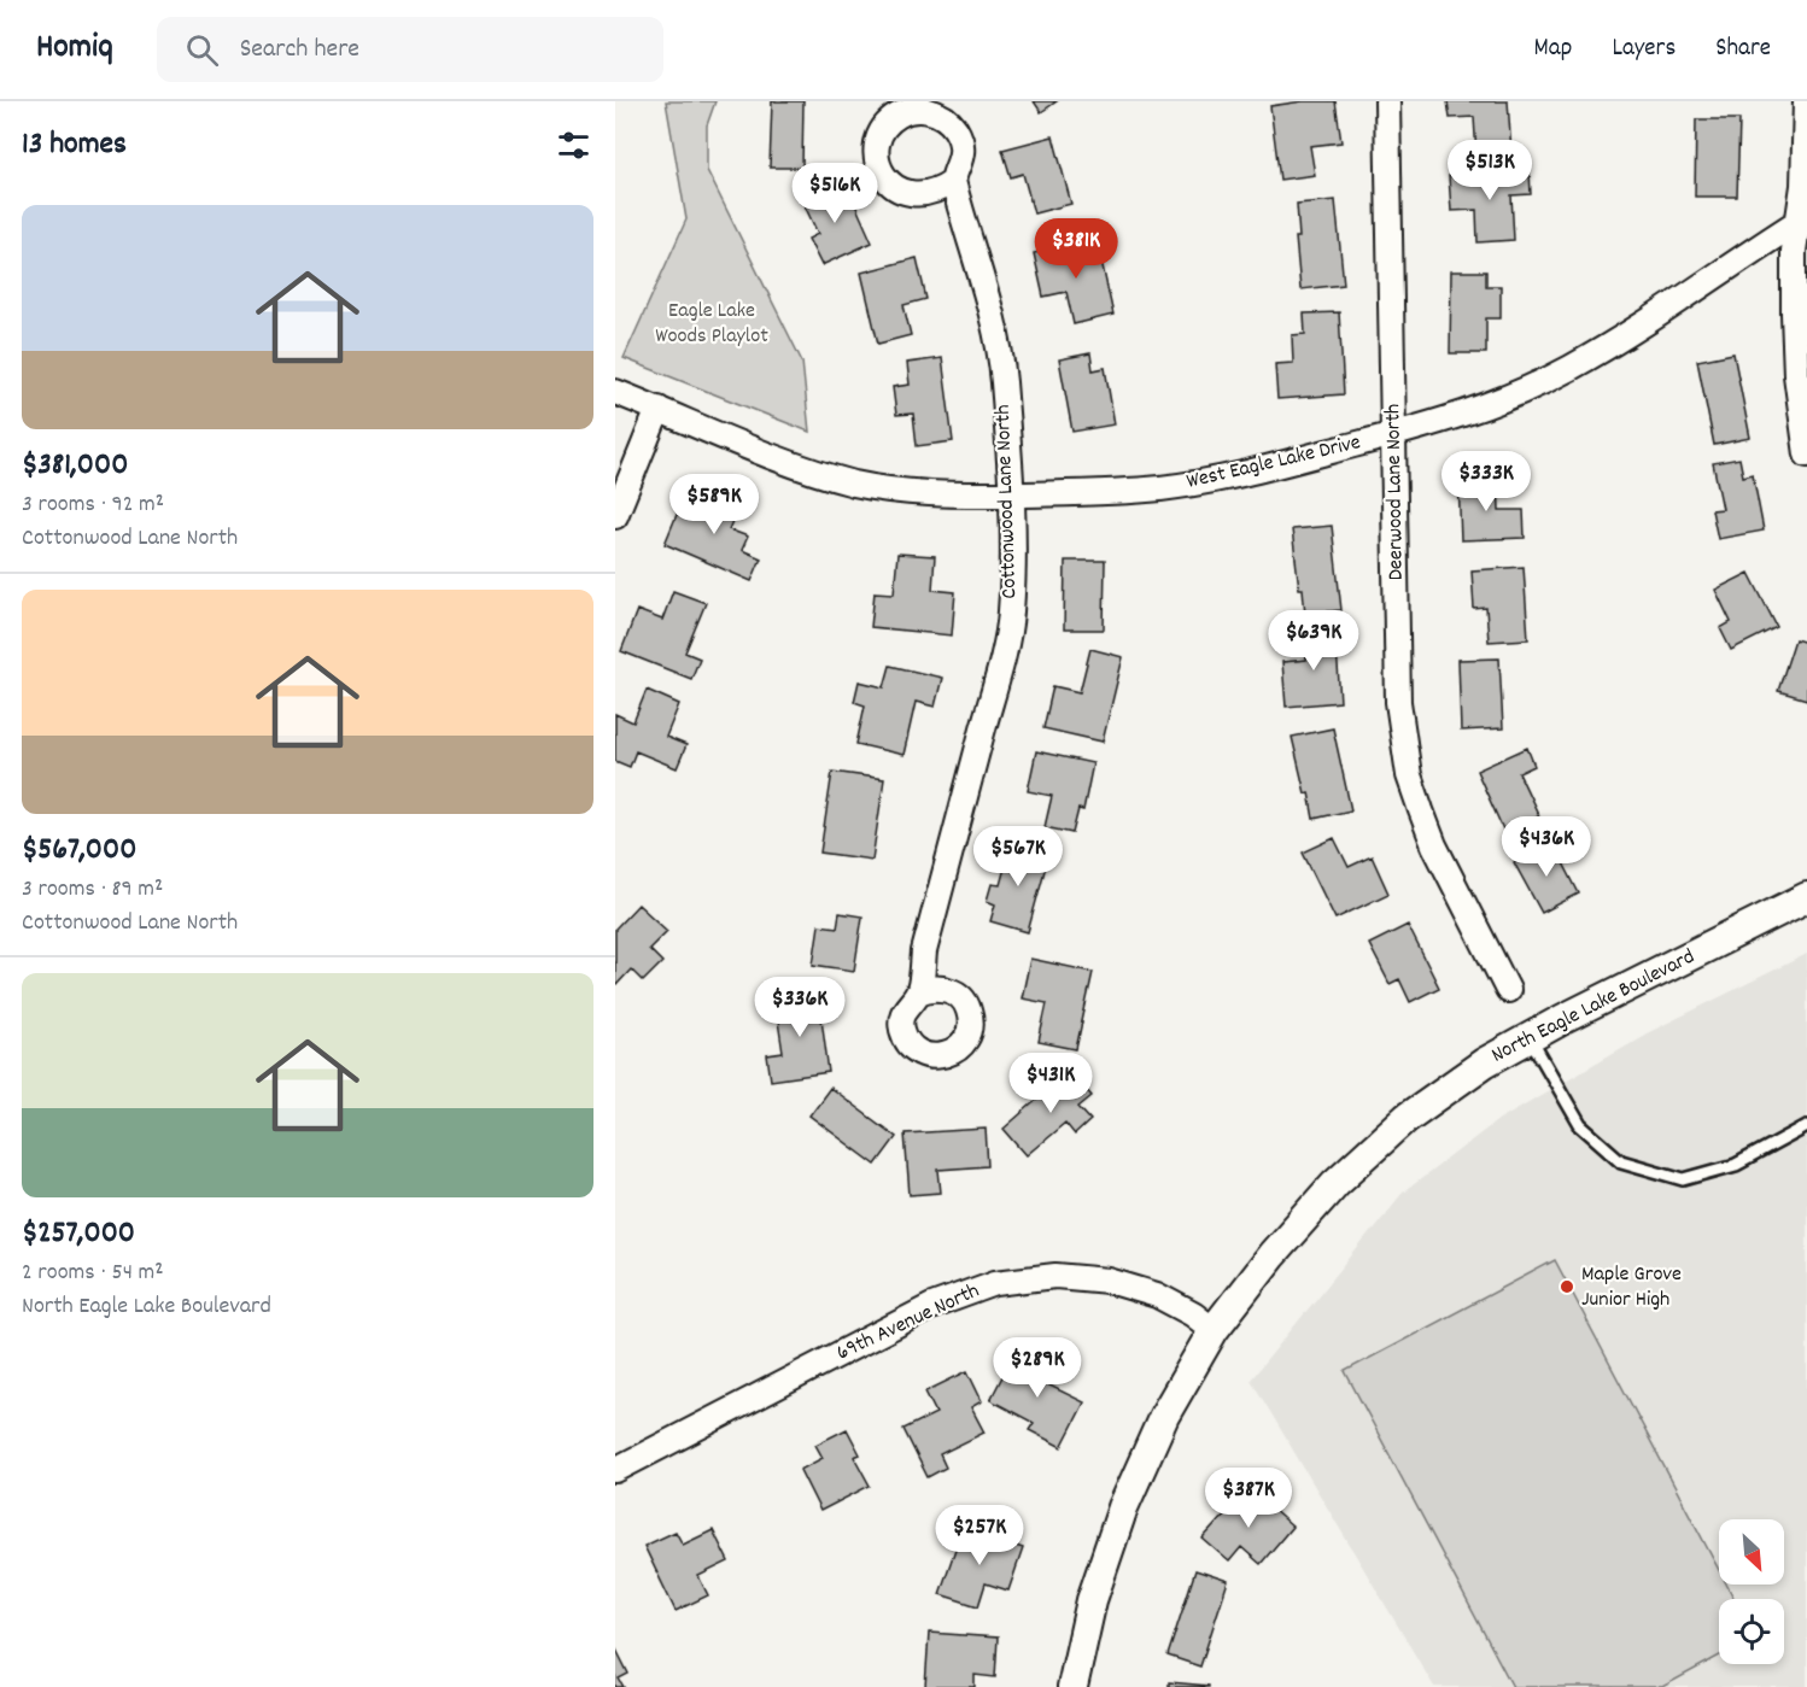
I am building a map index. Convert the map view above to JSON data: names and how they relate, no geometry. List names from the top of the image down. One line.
{"streets":{"street":["West Eagle Lake Drive","Deerwood Lane North","Cottonwood Lane North","North Eagle Lake Boulevard","69th Avenue North"]},"crossings":[["West Eagle Lake Drive","Deerwood Lane North"],["West Eagle Lake Drive","Cottonwood Lane North"],["North Eagle Lake Boulevard","69th Avenue North"]],"parks":["Eagle Lake Woods Playlot"],"places":["Maple Grove Junior High"],"north":"bottom right","page":{"header":"Homiq","search":"Search here","nav":["Map","Layers","Share"],"heading":"13 homes","price":["$513K","$516K","$381K","$333K","$589K","$639K","$436K","$567K","$336K","$431K","$289K","$387K","$257K"],"list":[{"name":"$381,000","note":"3 rooms · 92 m² · Cottonwood Lane North"},{"name":"$567,000","note":"3 rooms · 89 m² · Cottonwood Lane North"},{"name":"$257,000","note":"2 rooms · 54 m² · North Eagle Lake Boulevard"}]}}
